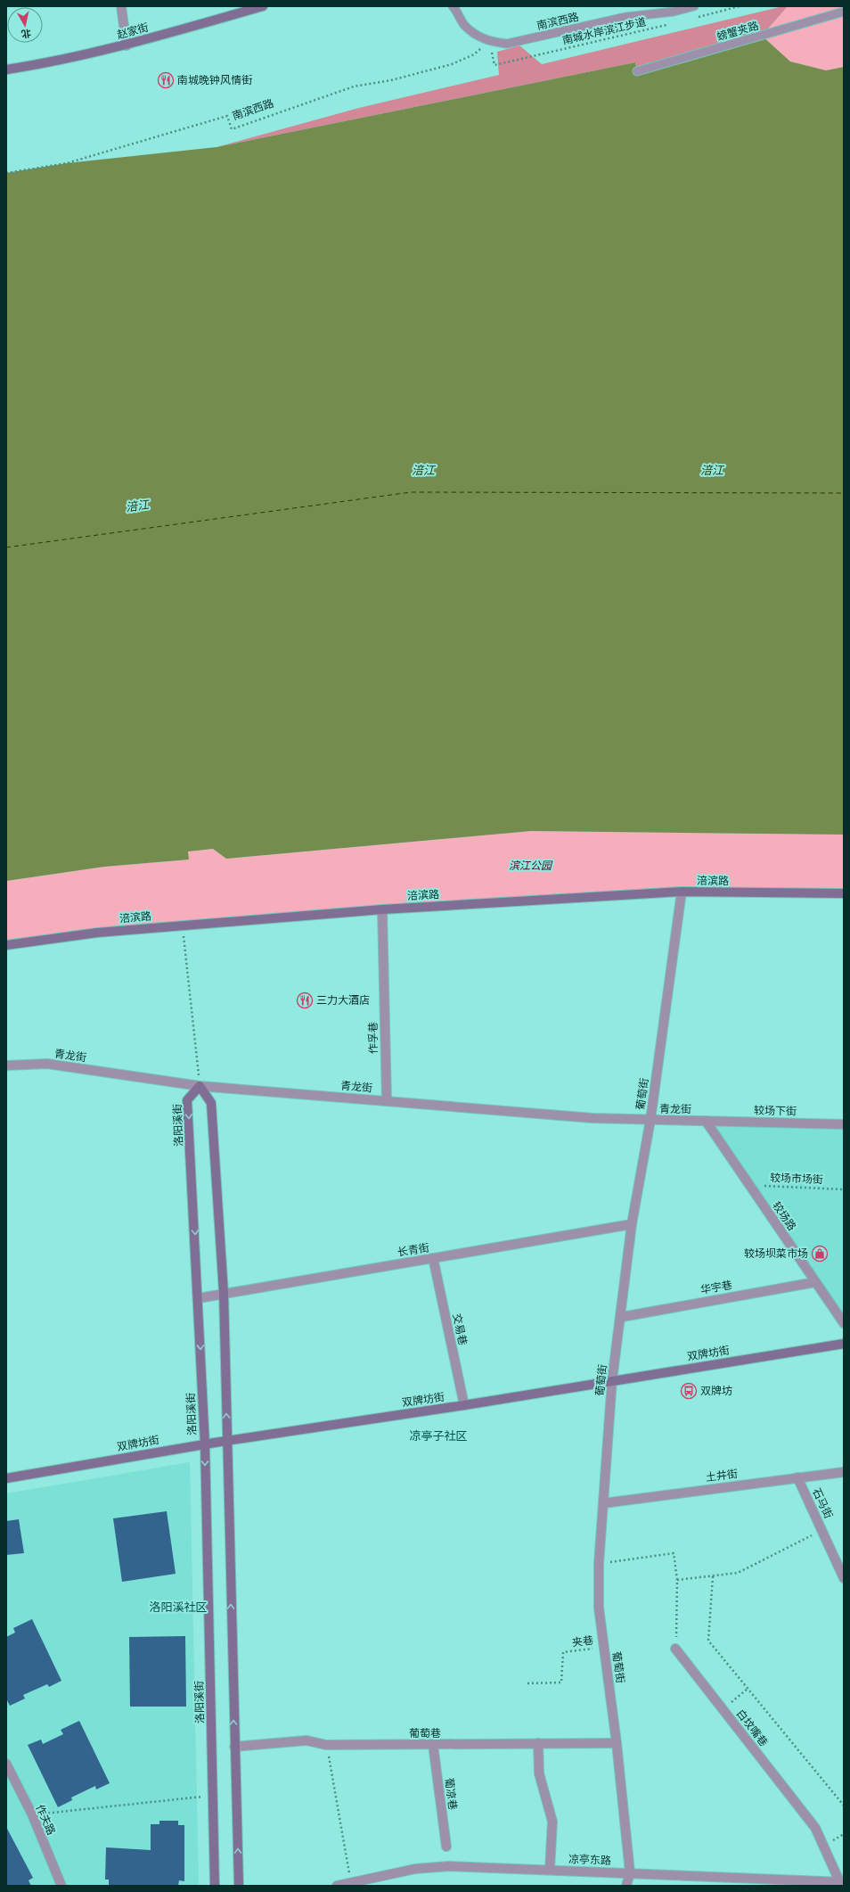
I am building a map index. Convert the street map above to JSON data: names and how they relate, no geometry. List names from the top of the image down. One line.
{"streets":{"street":["赵家街","涪滨路","作孚巷","青龙街","葡萄街","较场下街","洛阳溪街","较场路","长青街","华宇巷","交易巷","双牌坊街","土井街","石马街","白坟嘴巷","葡萄巷","葡凉巷","作夫路","凉亭东路"],"lane":["南滨西路","螃蟹夹路"],"path":["南城水岸滨江步道","较场市场街","夹巷"]},"crossings":[["南滨西路","南城水岸滨江步道"],["涪滨路","作孚巷"],["涪滨路","葡萄街"],["作孚巷","青龙街"],["青龙街","葡萄街"],["青龙街","较场下街"],["青龙街","洛阳溪街"],["青龙街","较场路"],["葡萄街","长青街"],["葡萄街","华宇巷"],["葡萄街","双牌坊街"],["葡萄街","土井街"],["葡萄街","夹巷"],["葡萄街","葡萄巷"],["葡萄街","凉亭东路"],["较场下街","较场路"],["洛阳溪街","长青街"],["洛阳溪街","双牌坊街"],["较场市场街","较场路"],["较场路","华宇巷"],["长青街","交易巷"],["交易巷","双牌坊街"],["土井街","石马街"],["白坟嘴巷","凉亭东路"],["葡萄巷","葡凉巷"]],"districts":["凉亭子社区","洛阳溪社区"],"water":["涪江"],"parks":["滨江公园"],"places":{"restaurant":["南城晚钟风情街","三力大酒店"],"shop":["较场坝菜市场"],"bus stop":["双牌坊"]},"north":"bottom"}
